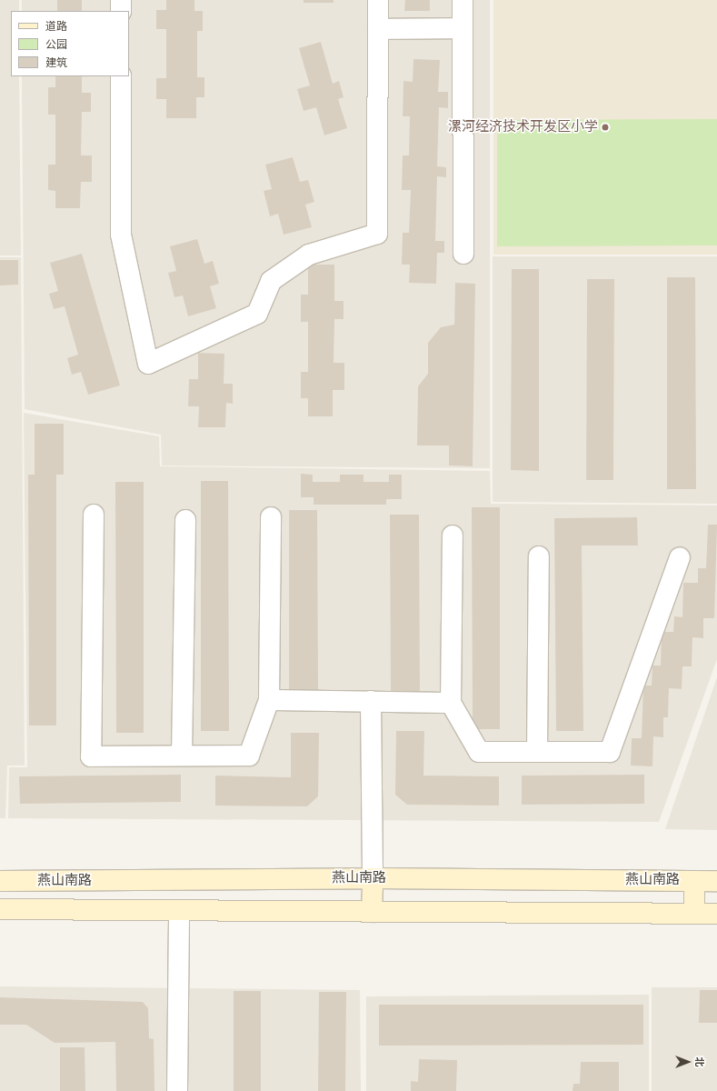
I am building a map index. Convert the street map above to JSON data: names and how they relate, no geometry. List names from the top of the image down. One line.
{"streets":{"main road":["燕山南路"]},"places":["漯河经济技术开发区小学"],"legend":["道路","公园","建筑"],"north":"right"}
